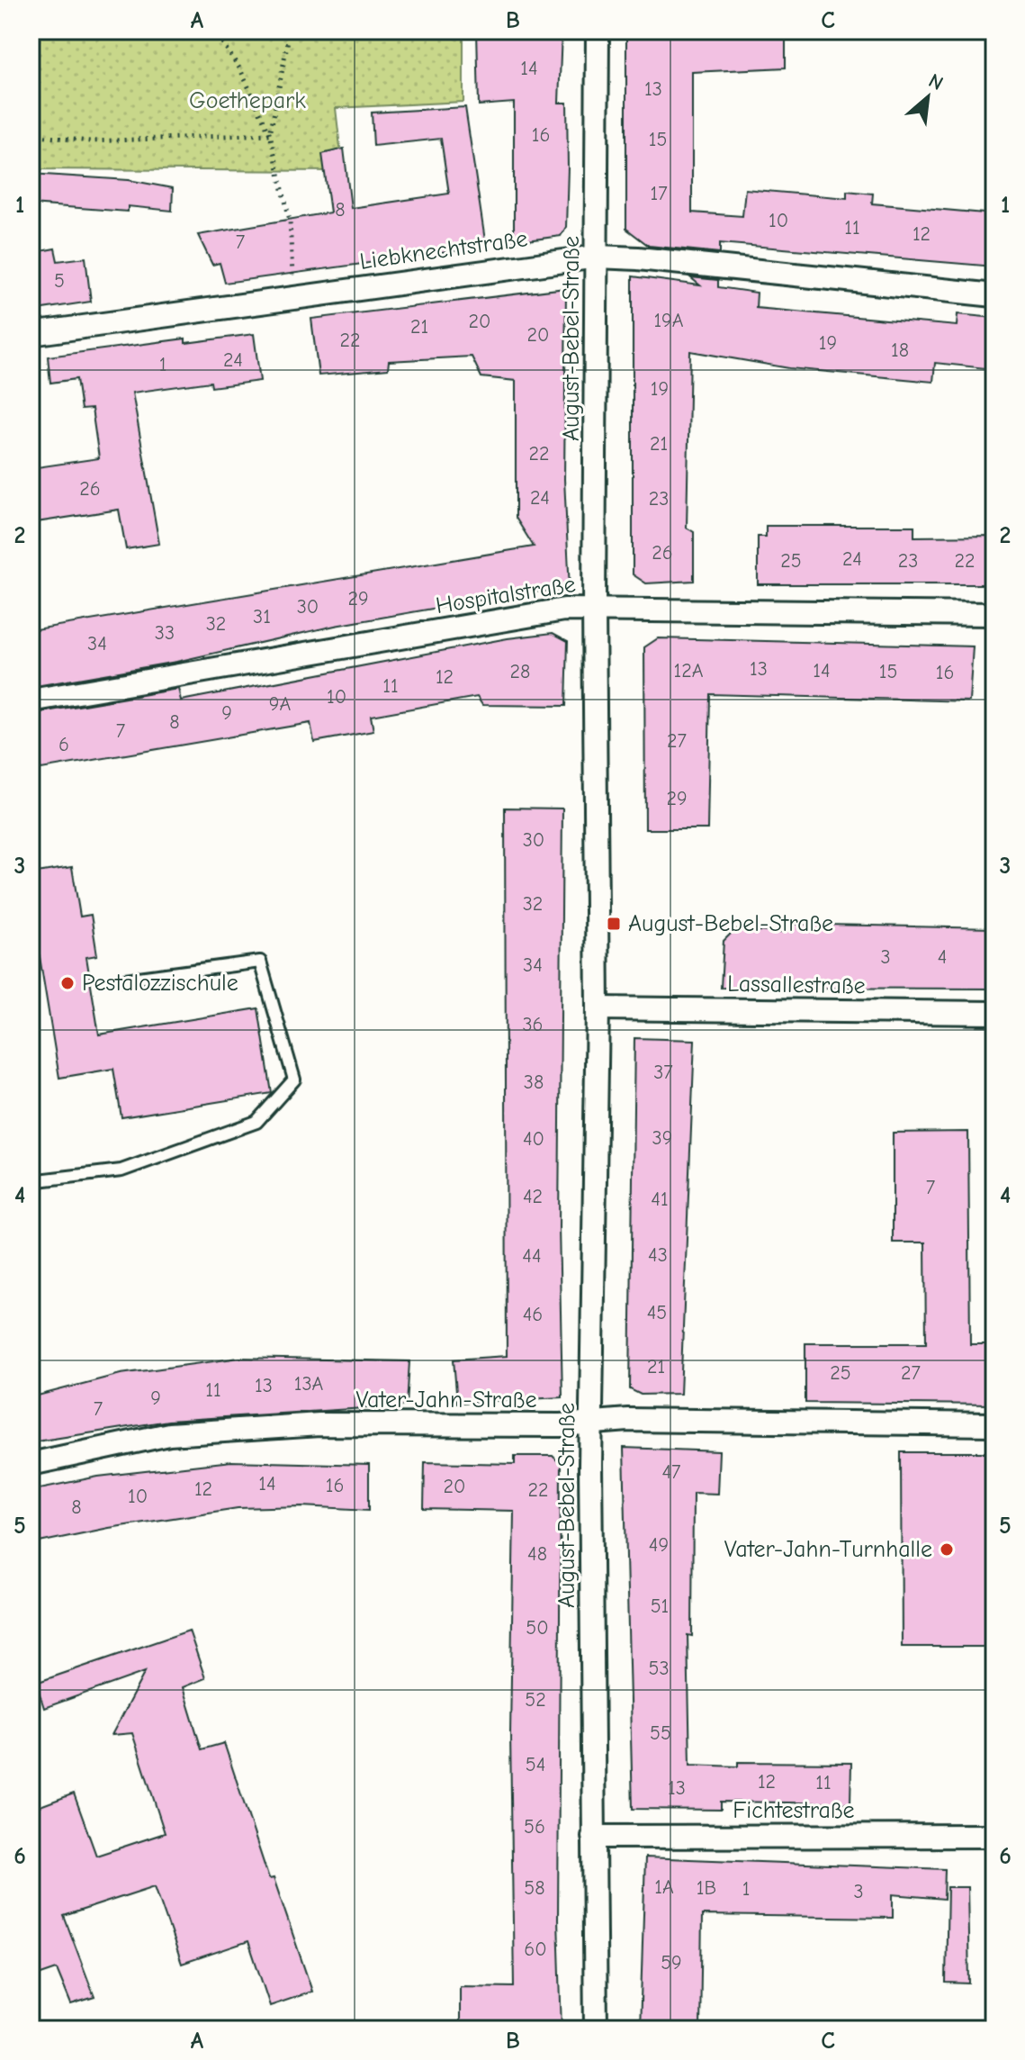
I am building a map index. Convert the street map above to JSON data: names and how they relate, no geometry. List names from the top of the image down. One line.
{"streets":{"street":["Liebknechtstraße","August-Bebel-Straße","Hospitalstraße","Lassallestraße","Vater-Jahn-Straße","Fichtestraße"]},"crossings":[["Liebknechtstraße","August-Bebel-Straße"],["August-Bebel-Straße","Hospitalstraße"],["August-Bebel-Straße","Lassallestraße"],["August-Bebel-Straße","Vater-Jahn-Straße"],["August-Bebel-Straße","Fichtestraße"]],"parks":["Goethepark"],"places":{"transit":["August-Bebel-Straße"],"other":["Pestalozzischule","Vater-Jahn-Turnhalle"]},"house_numbers":["14","13","16","15","17","8","10","11","12","7","5","19A","20","21","20","22","19","18","24","1","19","21","22","26","24","23","26","24","25","23","22","29","30","31","32","33","34","13","12A","14","28","15","16","12","11","10","9A","9","8","7","27","6","29","30","32","3","4","34","36","37","38","39","40","7","42","41","43","44","45","46","21","25","27","13A","13","11","9","7","47","14","16","20","12","22","10","8","49","48","51","50","53","52","55","54","12","11","13","56","1A","58","1B","1","3","60","59"],"north":"top right","grid":{"columns":["A","B","C"],"rows":["1","2","3","4","5","6"]}}
